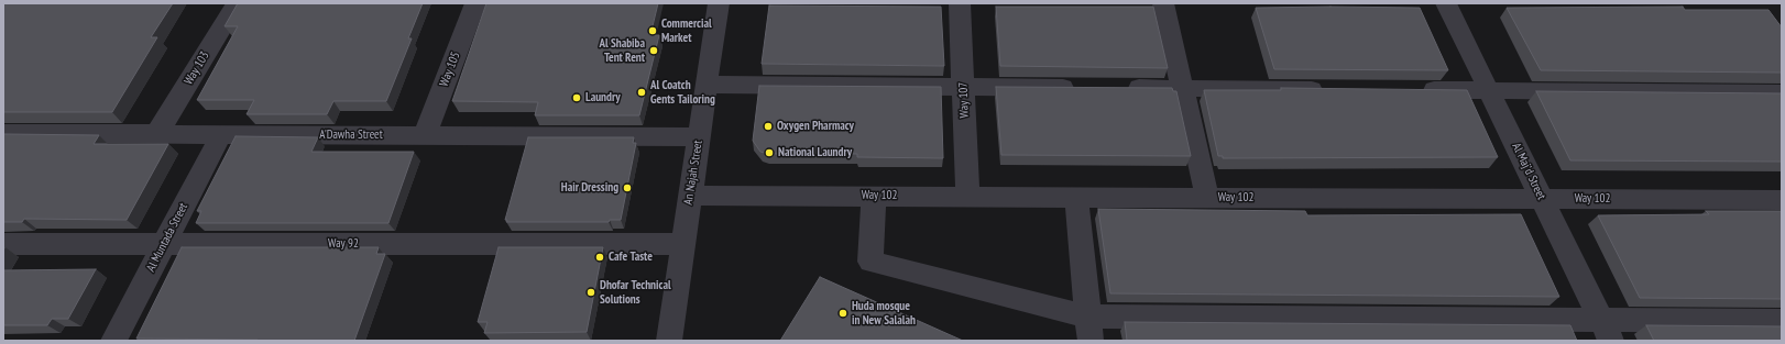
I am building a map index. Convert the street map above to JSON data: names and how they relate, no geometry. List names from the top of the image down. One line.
{"streets":{"street":["Way 103","Way 105","Way 107","A'Dawha Street","Al Maj'd Street","An Najah Street","Way 102","Al Muntada Street","Way 92"]},"crossings":[["Way 103","A'Dawha Street"],["Way 105","A'Dawha Street"],["Way 107","Way 102"],["A'Dawha Street","An Najah Street"],["A'Dawha Street","Al Muntada Street"],["Al Maj'd Street","Way 102"],["An Najah Street","Way 102"],["An Najah Street","Way 92"],["Al Muntada Street","Way 92"]],"places":["Commercial Market","Al Shabiba Tent Rent","Al Coatch Gents Tailoring","Laundry","Oxygen Pharmacy","National Laundry","Hair Dressing","Cafe Taste","Dhofar Technical Solutions","Huda mosque in New Salalah"]}
